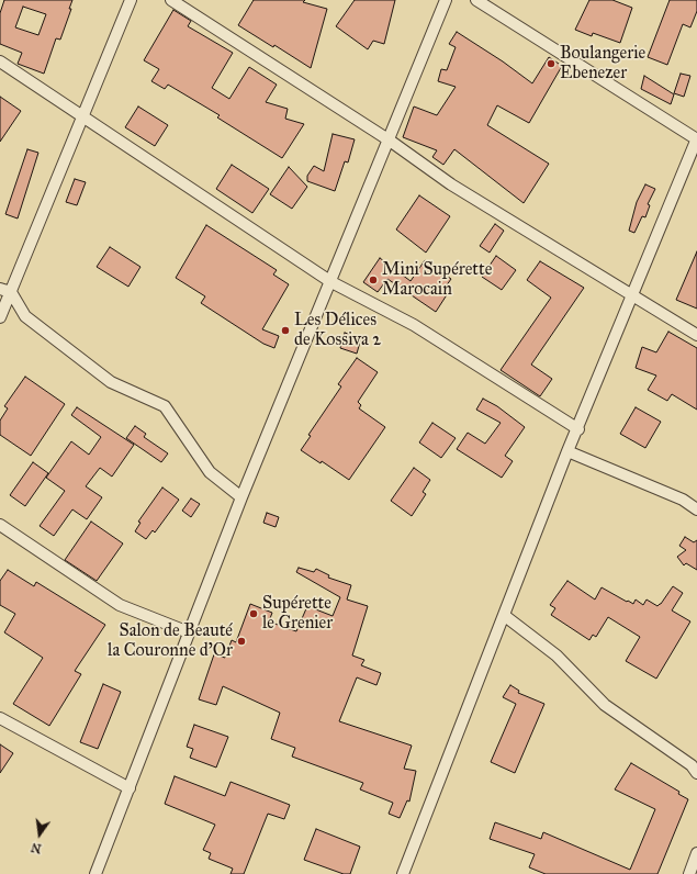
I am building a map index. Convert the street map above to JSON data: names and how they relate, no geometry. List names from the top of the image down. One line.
{"places":["Boulangerie Ebenezer","Mini Supérette Marocain","Les Délices de Kossiva 2","Supérette le Grenier","Salon de Beauté la Couronne d'Or"],"north":"bottom"}
